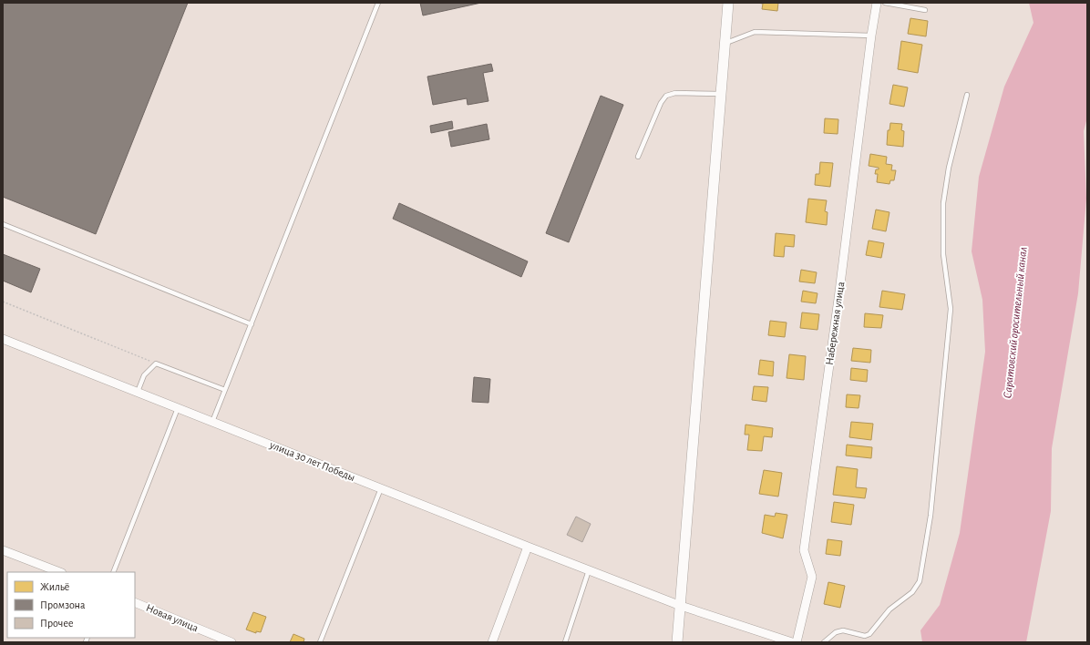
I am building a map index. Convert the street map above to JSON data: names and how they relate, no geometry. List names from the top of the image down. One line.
{"streets":{"street":["Набережная улица","улица 30 лет Победы","Новая улица"]},"water":["Саратовский оросительный канал"],"legend":["Жильё","Промзона","Прочее"]}
